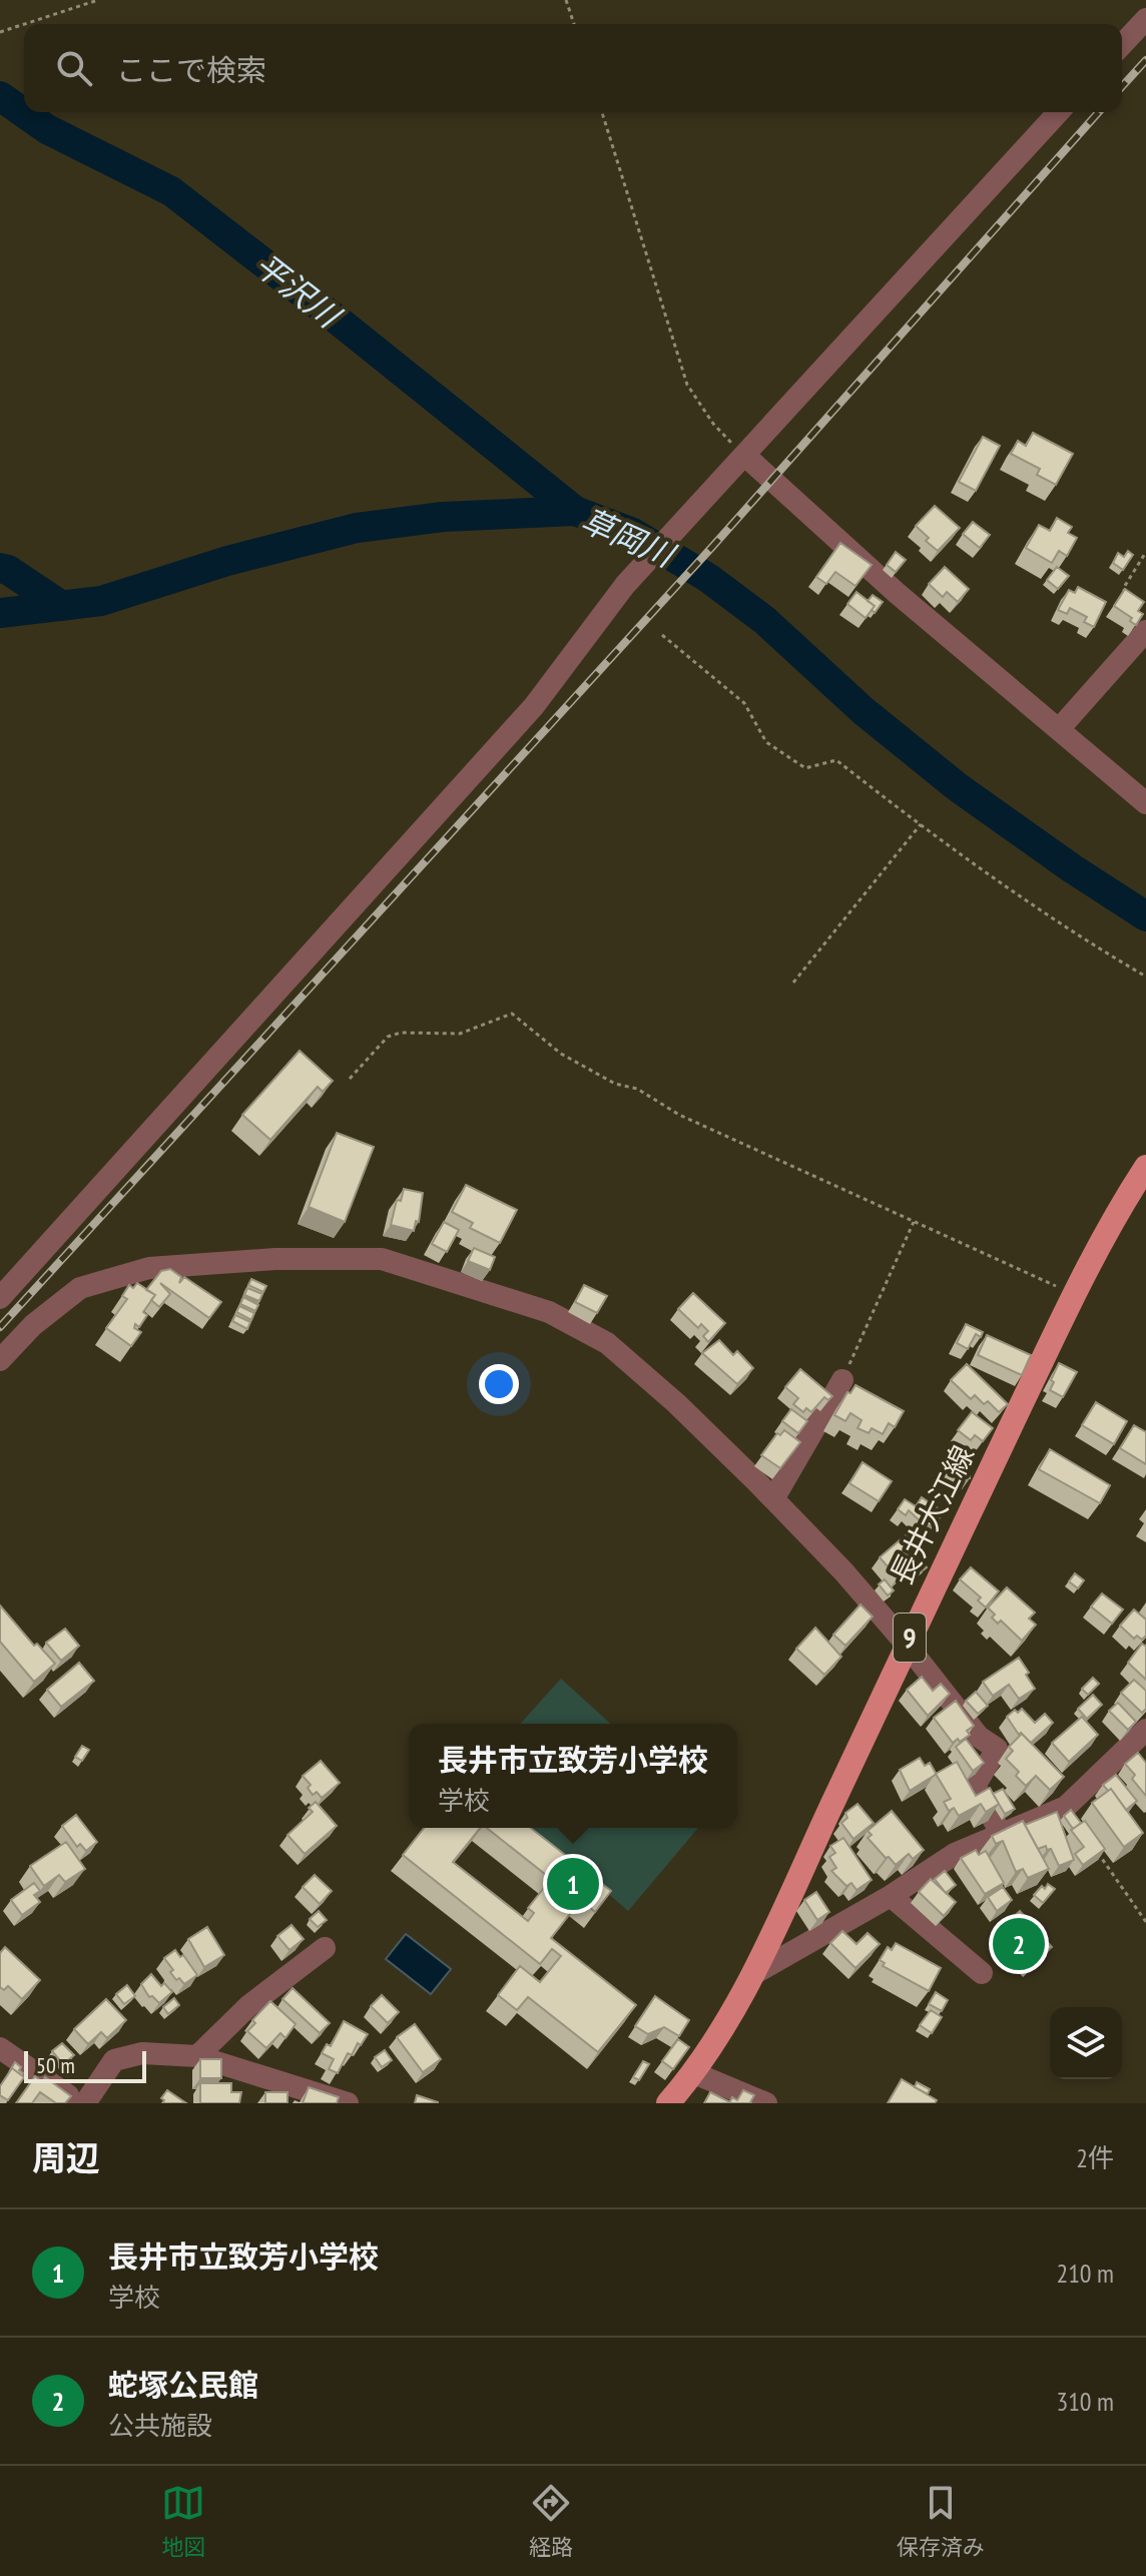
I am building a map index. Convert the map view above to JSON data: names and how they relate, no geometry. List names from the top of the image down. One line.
{"streets":{"main road":["長井大江線","9"]},"water":["平沢川","草岡川"],"scale_bar":"50 m","page":{"search":"ここで検索","popup":["長井市立致芳小学校","学校"],"pins":["1","2"],"scale":"50 m","heading":["周辺","2件"],"list":[{"mark":"1","name":"長井市立致芳小学校","note":"学校","value":"210 m"},{"mark":"2","name":"蛇塚公民館","note":"公共施設","value":"310 m"}],"nav":["地図","経路","保存済み"]}}
